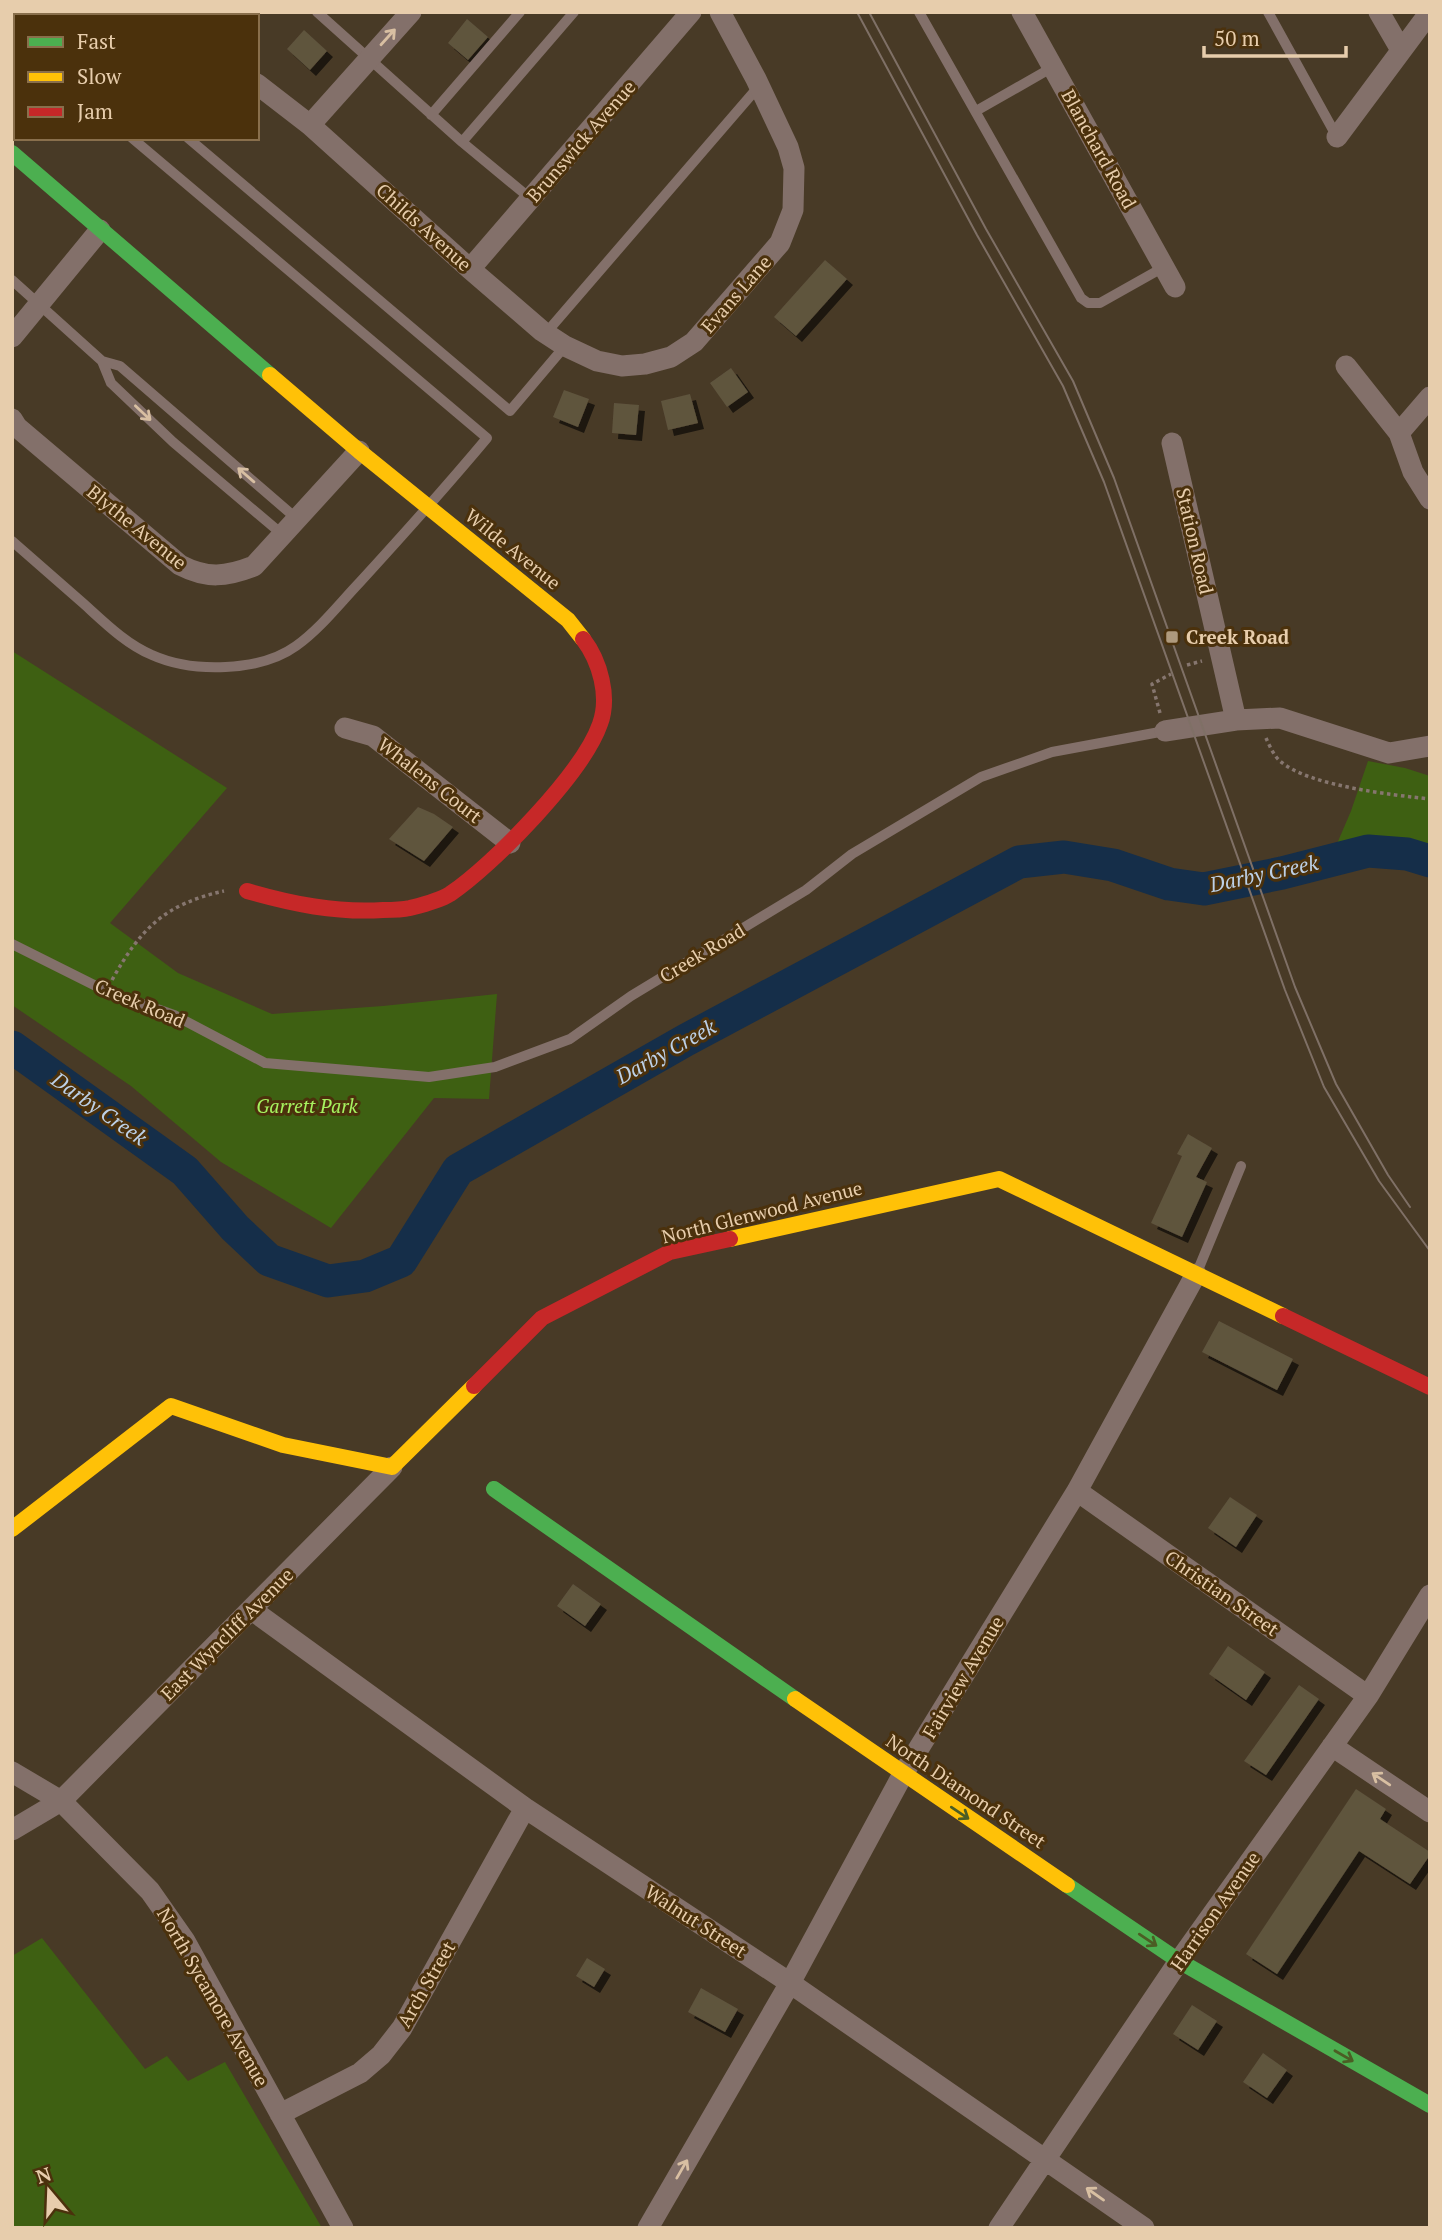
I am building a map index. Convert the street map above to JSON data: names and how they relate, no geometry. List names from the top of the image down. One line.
{"streets":{"street":["Brunswick Avenue","Blanchard Road","Childs Avenue","Evans Lane","Blythe Avenue","Station Road","Wilde Avenue","Whalens Court","Creek Road","North Glenwood Avenue","Christian Street","East Wyncliff Avenue","Fairview Avenue","North Diamond Street","Harrison Avenue","Walnut Street","Arch Street","North Sycamore Avenue"]},"crossings":[["Brunswick Avenue","Childs Avenue"],["Childs Avenue","Evans Lane"],["Blythe Avenue","Wilde Avenue"],["Station Road","Creek Road"],["Wilde Avenue","Whalens Court"],["North Glenwood Avenue","East Wyncliff Avenue"],["North Glenwood Avenue","Fairview Avenue"],["Christian Street","Fairview Avenue"],["Christian Street","Harrison Avenue"],["East Wyncliff Avenue","Walnut Street"],["East Wyncliff Avenue","North Sycamore Avenue"],["Fairview Avenue","North Diamond Street"],["Fairview Avenue","Walnut Street"],["North Diamond Street","Harrison Avenue"],["Harrison Avenue","Walnut Street"],["Walnut Street","Arch Street"],["Arch Street","North Sycamore Avenue"]],"one_way":["North Diamond Street"],"water":["Darby Creek"],"parks":["Garrett Park"],"places":{"transit":["Creek Road"]},"legend":["Fast","Slow","Jam"],"scale_bar":"50 m","north":"top"}
